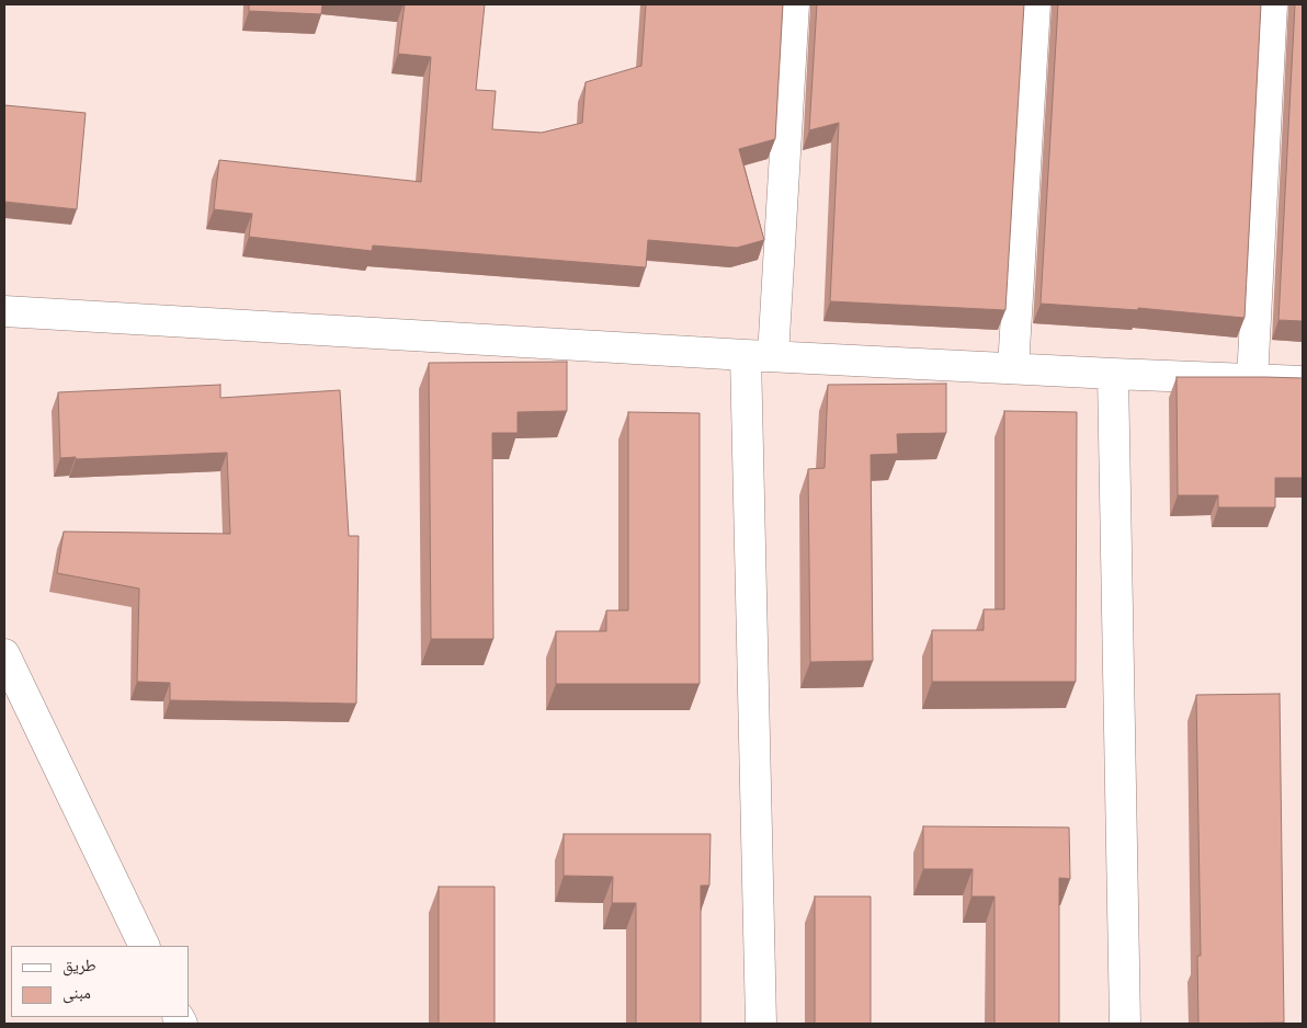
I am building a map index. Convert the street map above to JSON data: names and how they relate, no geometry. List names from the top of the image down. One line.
{"legend":["طريق","مبنى"]}
